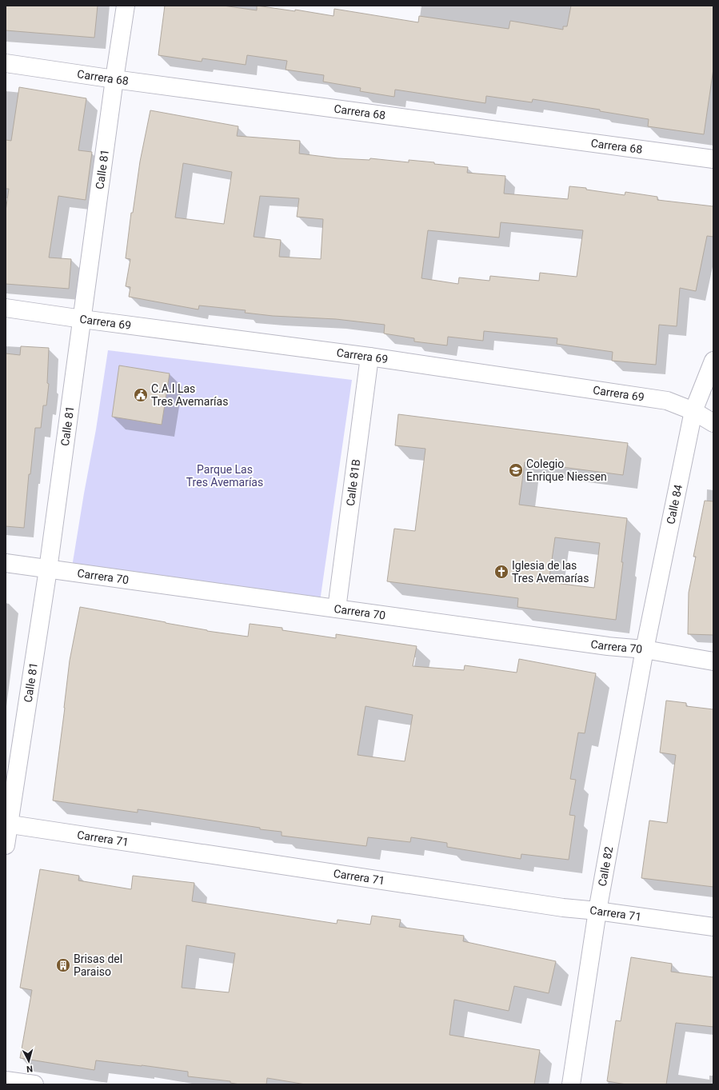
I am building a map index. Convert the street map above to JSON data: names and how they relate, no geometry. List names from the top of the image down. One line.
{"streets":{"street":["Carrera 68","Calle 81","Carrera 69","Calle 81B","Calle 84","Carrera 70","Carrera 71","Calle 82"]},"crossings":[["Carrera 68","Calle 81"],["Calle 81","Carrera 69"],["Calle 81","Carrera 70"],["Calle 81","Carrera 71"],["Carrera 69","Calle 81B"],["Carrera 69","Calle 84"],["Calle 81B","Carrera 70"],["Calle 84","Carrera 70"],["Calle 84","Calle 82"],["Carrera 70","Calle 82"],["Carrera 71","Calle 82"]],"parks":["Parque Las Tres Avemarías"],"places":{"public building":["C.A.I Las Tres Avemarías"],"school or university":["Colegio Enrique Niessen"],"church":["Iglesia de las Tres Avemarías"],"building":["Brisas del Paraiso"]},"north":"bottom"}
